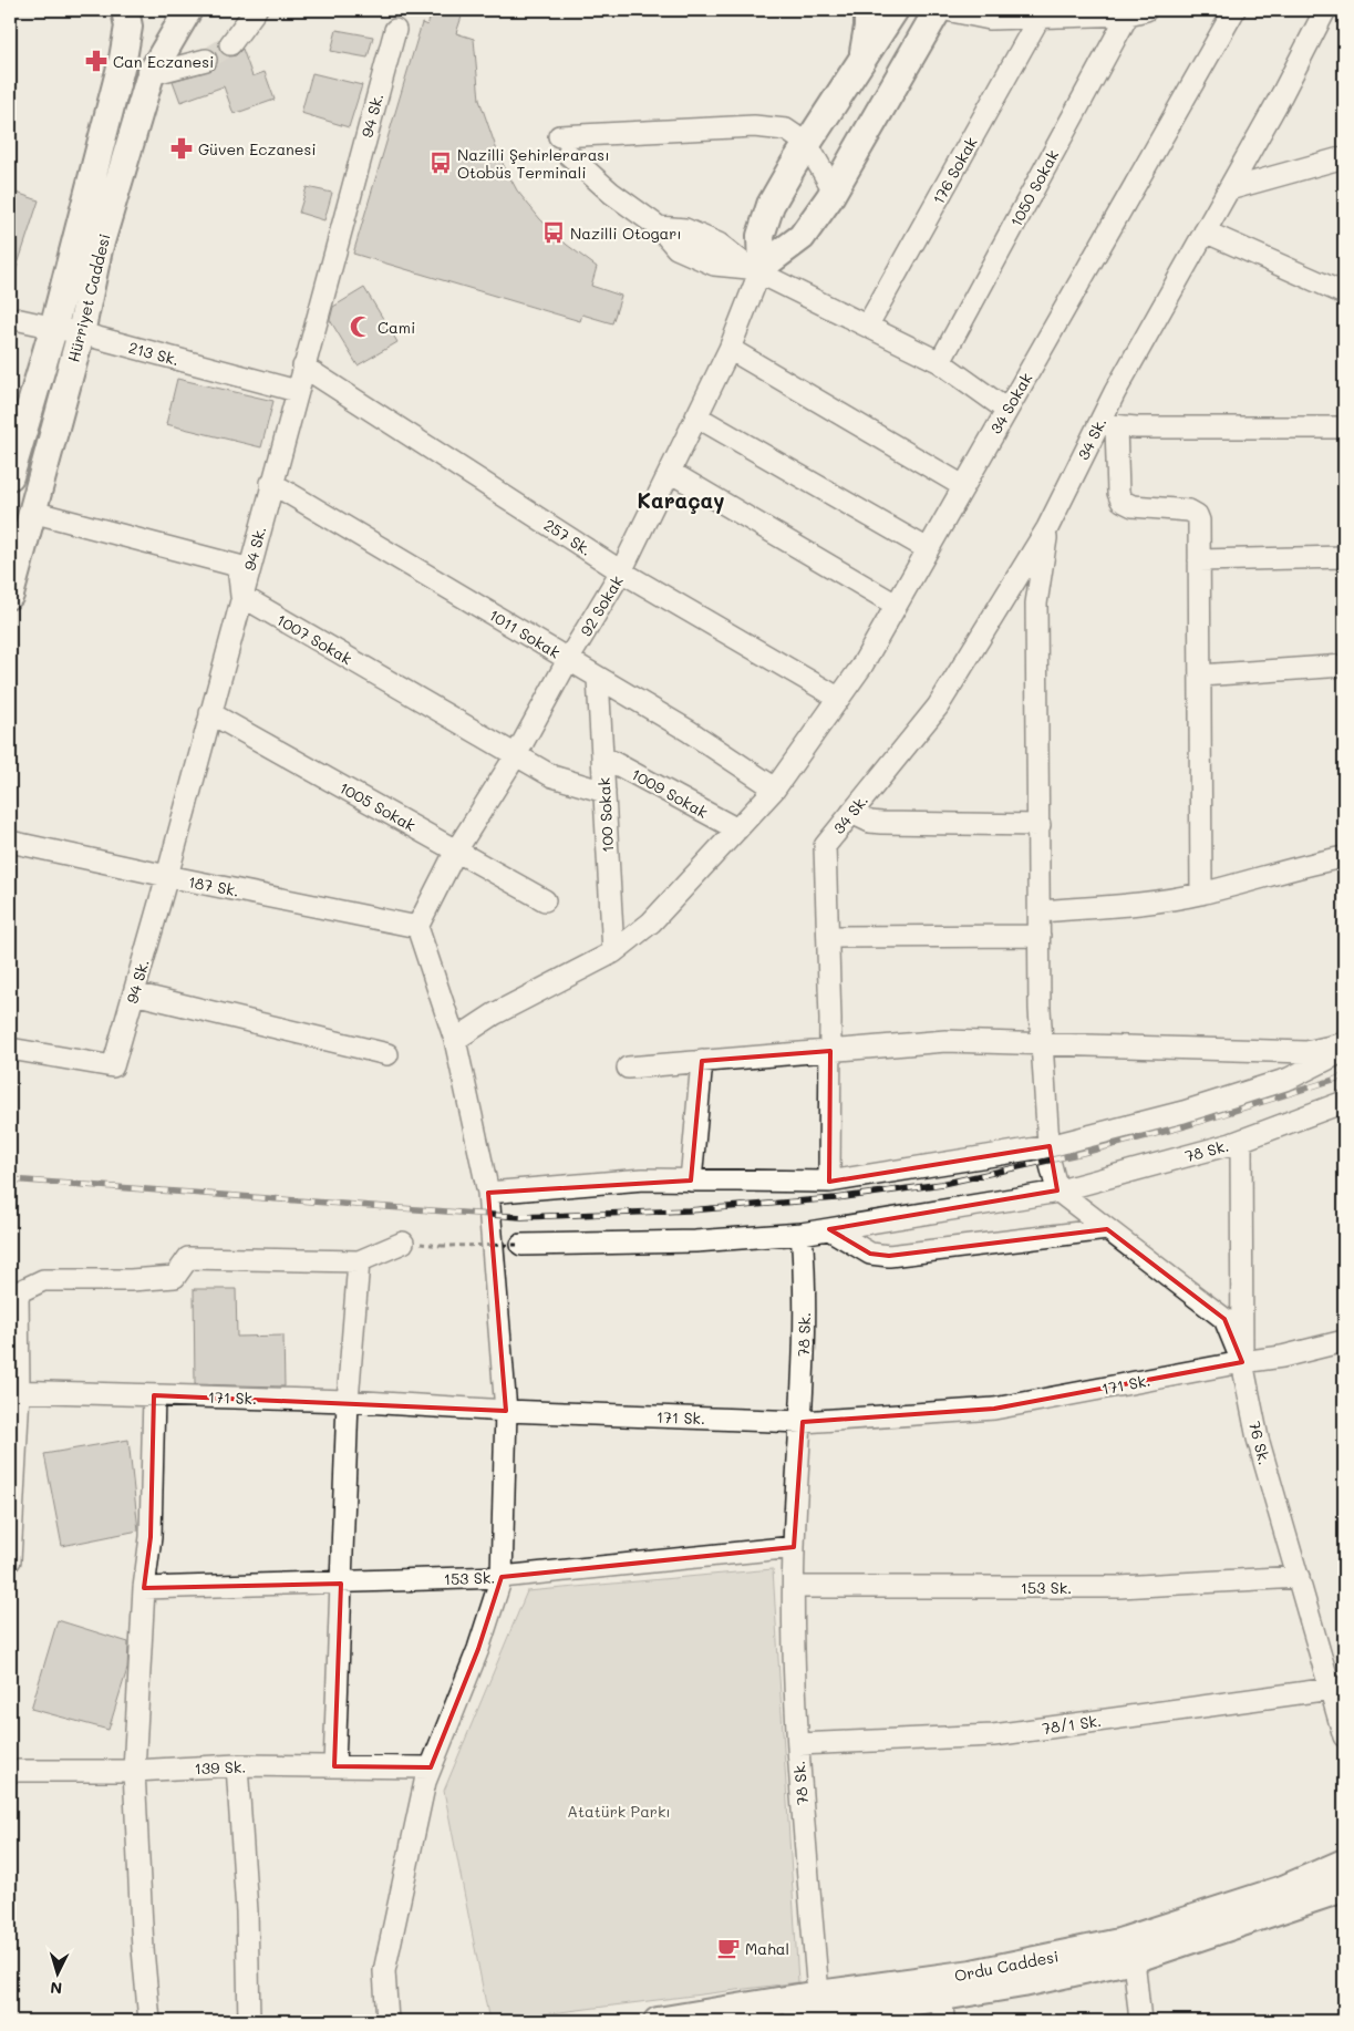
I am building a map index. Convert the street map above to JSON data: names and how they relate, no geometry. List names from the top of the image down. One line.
{"streets":{"main road":["Hürriyet Caddesi","Ordu Caddesi"],"street":["94 Sk.","176 Sokak","1050 Sokak","213 Sk.","34 Sokak","34 Sk.","257 Sk.","92 Sokak","1011 Sokak","1007 Sokak","1009 Sokak","1005 Sokak","100 Sokak","187 Sk.","78 Sk.","171 Sk.","76 Sk.","153 Sk.","78/1 Sk.","139 Sk."]},"crossings":[["94 Sk.","213 Sk."],["94 Sk.","257 Sk."],["94 Sk.","1011 Sokak"],["94 Sk.","1007 Sokak"],["94 Sk.","1005 Sokak"],["94 Sk.","187 Sk."],["Hürriyet Caddesi","213 Sk."],["34 Sokak","257 Sk."],["34 Sokak","1011 Sokak"],["34 Sokak","1009 Sokak"],["34 Sokak","100 Sokak"],["257 Sk.","92 Sokak"],["92 Sokak","1011 Sokak"],["92 Sokak","1007 Sokak"],["92 Sokak","1005 Sokak"],["92 Sokak","187 Sk."],["1011 Sokak","100 Sokak"],["1007 Sokak","100 Sokak"],["1009 Sokak","100 Sokak"],["78 Sk.","171 Sk."],["78 Sk.","76 Sk."],["78 Sk.","153 Sk."],["78 Sk.","78/1 Sk."],["78 Sk.","Ordu Caddesi"],["171 Sk.","76 Sk."],["76 Sk.","153 Sk."],["76 Sk.","78/1 Sk."]],"districts":["Karaçay"],"parks":["Atatürk Parkı"],"places":{"pharmacy":["Can Eczanesi","Güven Eczanesi"],"bus stop":["Nazilli Şehirlerarası Otobüs Terminali","Nazilli Otogarı"],"mosque":["Cami"],"cafe":["Mahal"]},"north":"bottom"}
